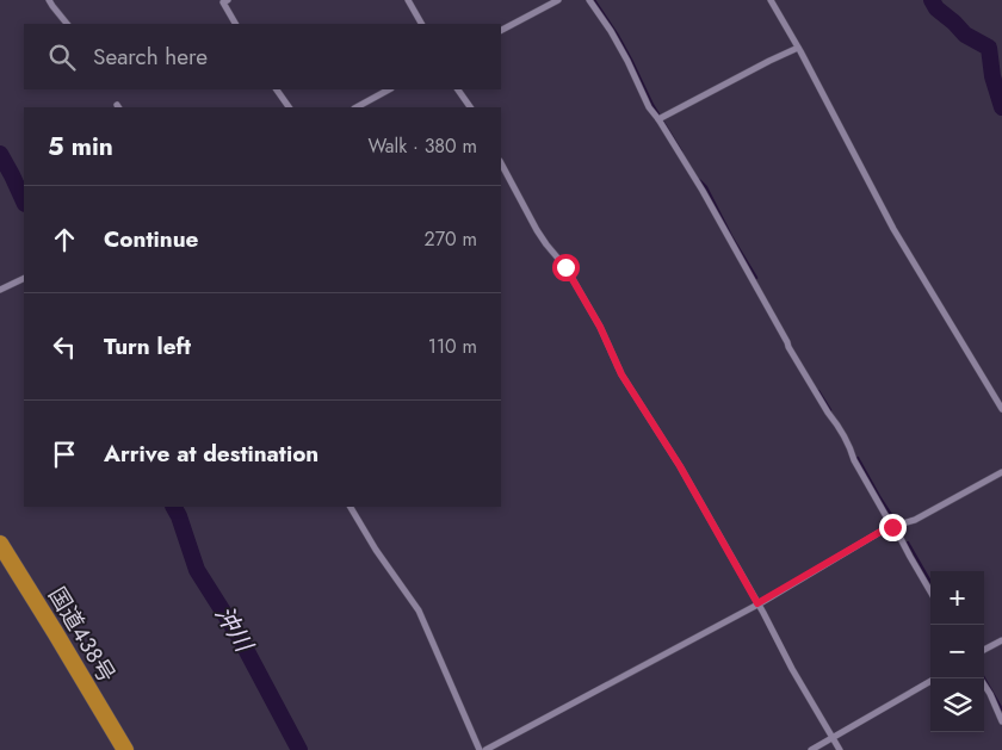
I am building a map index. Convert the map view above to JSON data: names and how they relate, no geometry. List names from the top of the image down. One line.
{"streets":{"highway":["国道438号"]},"water":["沖川"],"page":{"search":"Search here","heading":["5 min","Walk · 380 m"],"list":[["Continue","270 m"],["Turn left","110 m"],"Arrive at destination"],"map_buttons":["+","−"]}}
